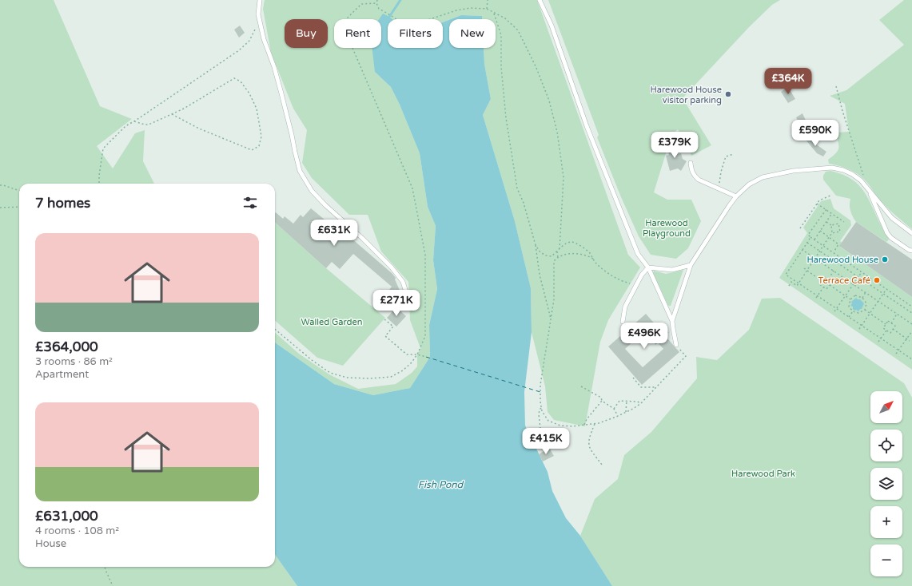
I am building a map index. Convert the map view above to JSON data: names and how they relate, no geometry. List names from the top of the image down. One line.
{"water":["Fish Pond"],"parks":["Harewood Playground","Walled Garden","Harewood Park"],"places":["Harewood House visitor parking","Harewood House","Terrace Café"],"north":"top right","page":{"chip":["Buy","Rent","Filters","New"],"price":["£364K","£590K","£379K","£631K","£271K","£496K","£415K"],"heading":"7 homes","list":[{"name":"£364,000","note":"3 rooms · 86 m² · Apartment"},{"name":"£631,000","note":"4 rooms · 108 m² · House"}],"map_buttons":["+","−"]}}
